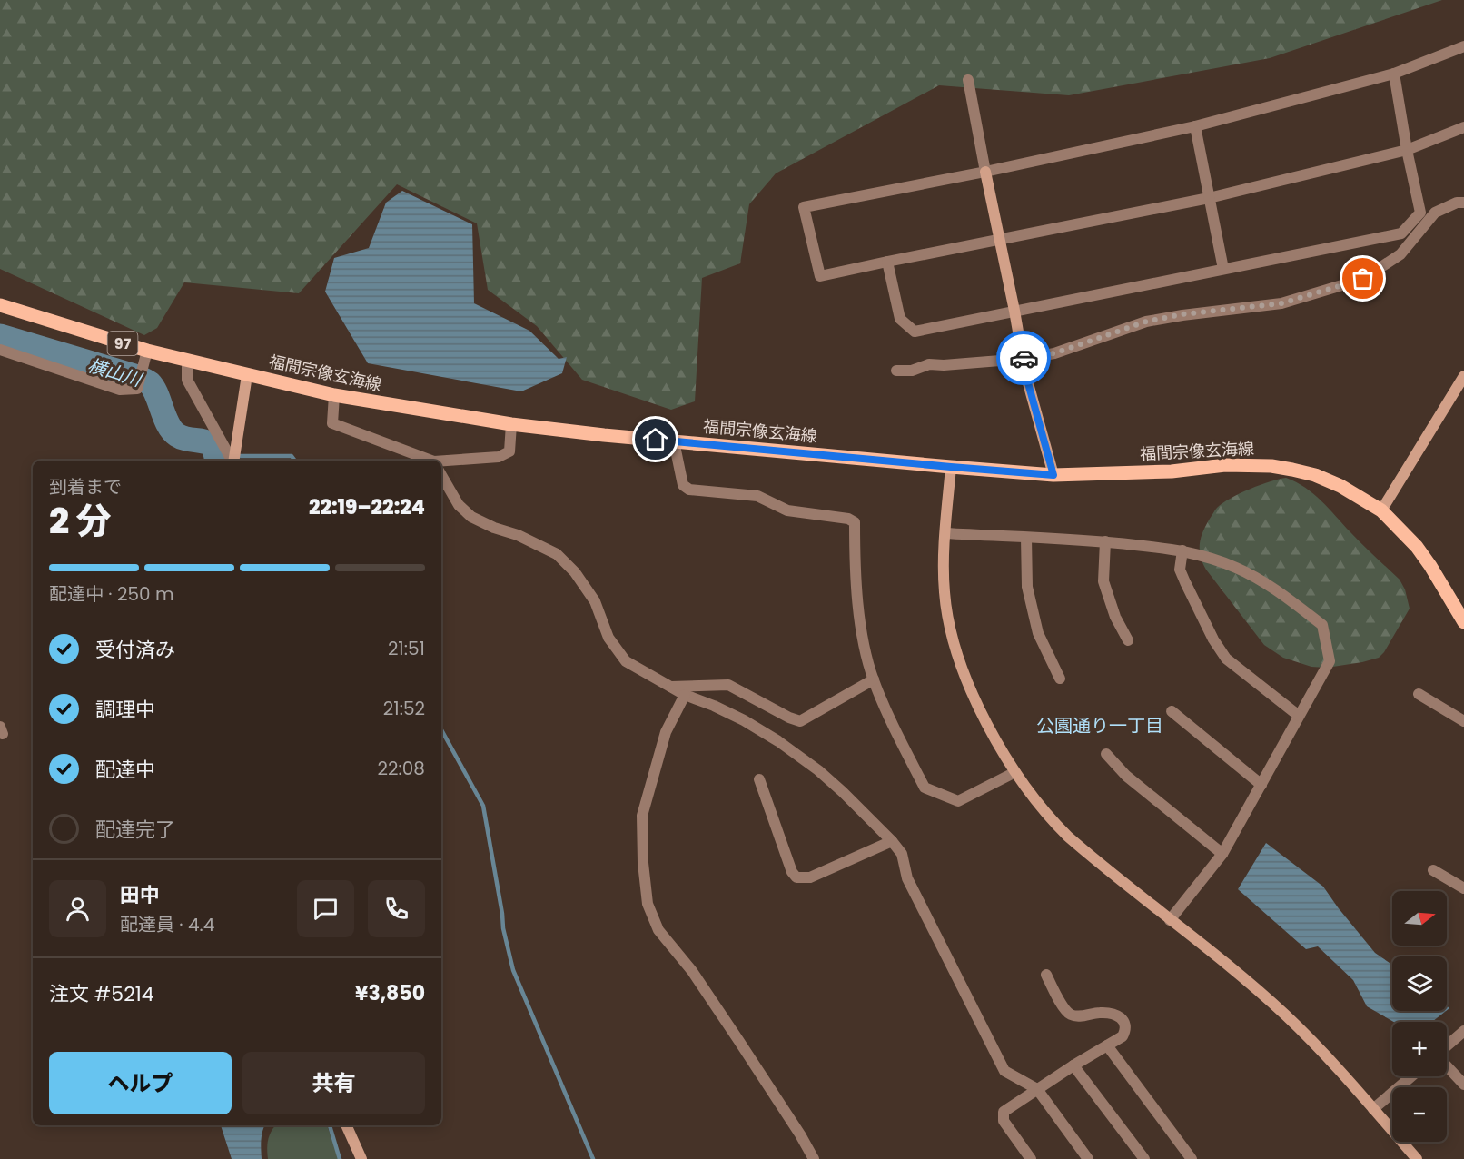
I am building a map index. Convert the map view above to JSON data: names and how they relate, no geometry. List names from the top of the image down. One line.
{"streets":{"main road":["97","福間宗像玄海線"]},"districts":["公園通り一丁目"],"water":["横山川"],"north":"right","page":{"heading":["2 分","到着まで","22:19–22:24"],"panel":["田中","配達員 · 4.4","注文 #5214","¥3,850"],"bar":"配達中 · 250 m","list":[["受付済み","21:51"],["調理中","21:52"],["配達中","22:08"],"配達完了"],"map_buttons":["+","−"],"buttons":["ヘルプ","共有"]}}
